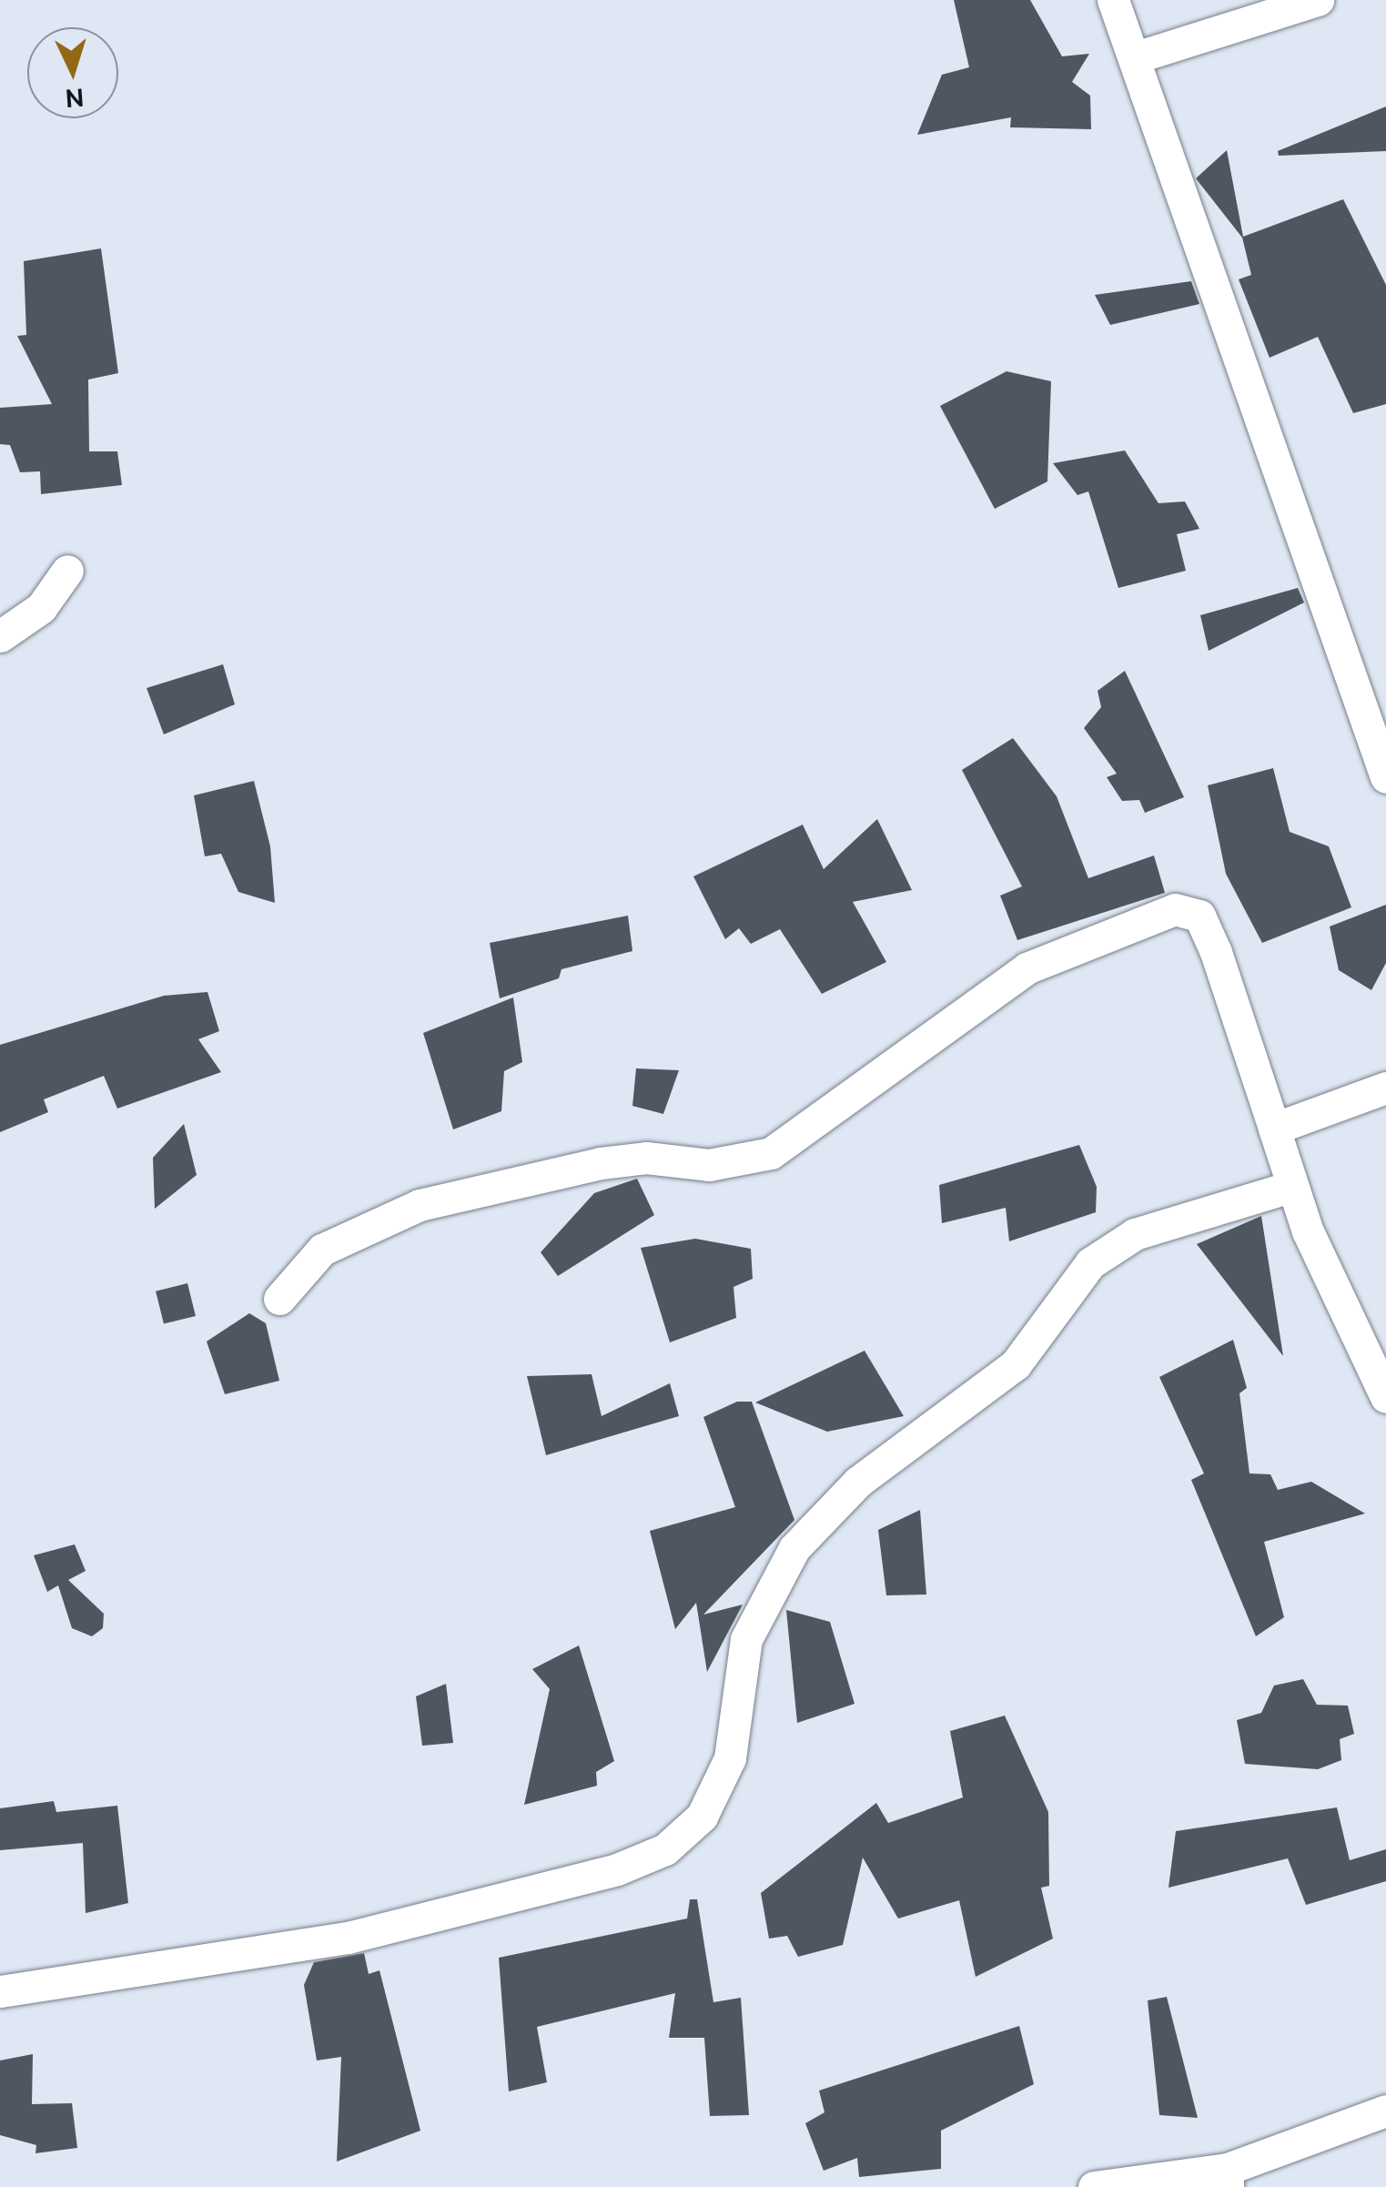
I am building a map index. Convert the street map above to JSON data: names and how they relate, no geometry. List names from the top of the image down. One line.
{"north":"bottom"}
